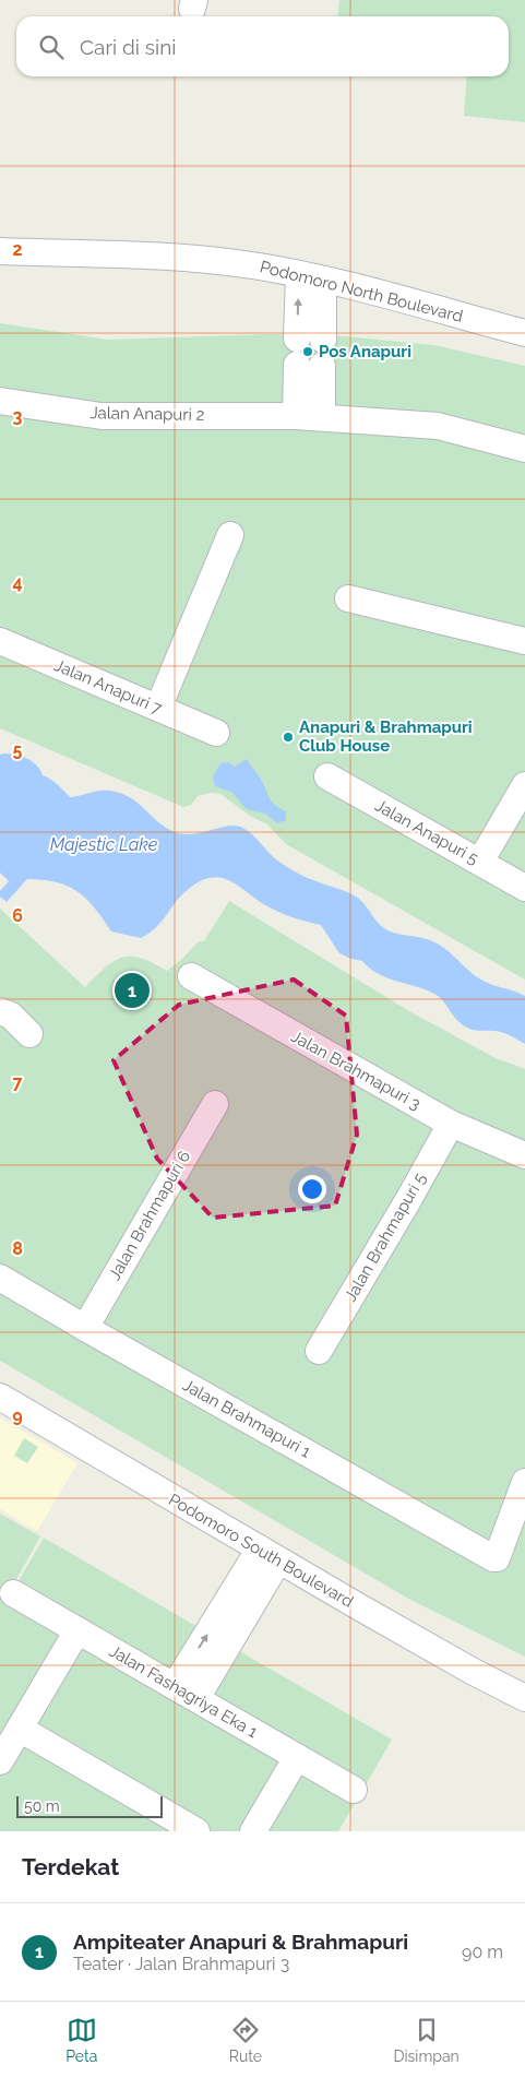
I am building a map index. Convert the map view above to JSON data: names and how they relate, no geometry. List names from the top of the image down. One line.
{"streets":{"street":["Podomoro North Boulevard","Jalan Anapuri 2","Jalan Anapuri 7","Jalan Anapuri 5","Jalan Brahmapuri 3","Jalan Brahmapuri 6","Jalan Brahmapuri 5","Jalan Brahmapuri 1","Podomoro South Boulevard","Jalan Fashagriya Eka 1"]},"crossings":[["Jalan Brahmapuri 3","Jalan Brahmapuri 5"],["Jalan Brahmapuri 6","Jalan Brahmapuri 1"]],"water":["Majestic Lake"],"places":["Pos Anapuri","Anapuri & Brahmapuri Club House"],"scale_bar":"50 m","page":{"search":"Cari di sini","pins":"1","scale":"50 m","heading":"Terdekat","list":[{"mark":"1","name":"Ampiteater Anapuri & Brahmapuri","note":"Teater · Jalan Brahmapuri 3","value":"90 m"}],"nav":["Peta","Rute","Disimpan"]},"grid":{"rows":["2","3","4","5","6","7","8","9"]}}
